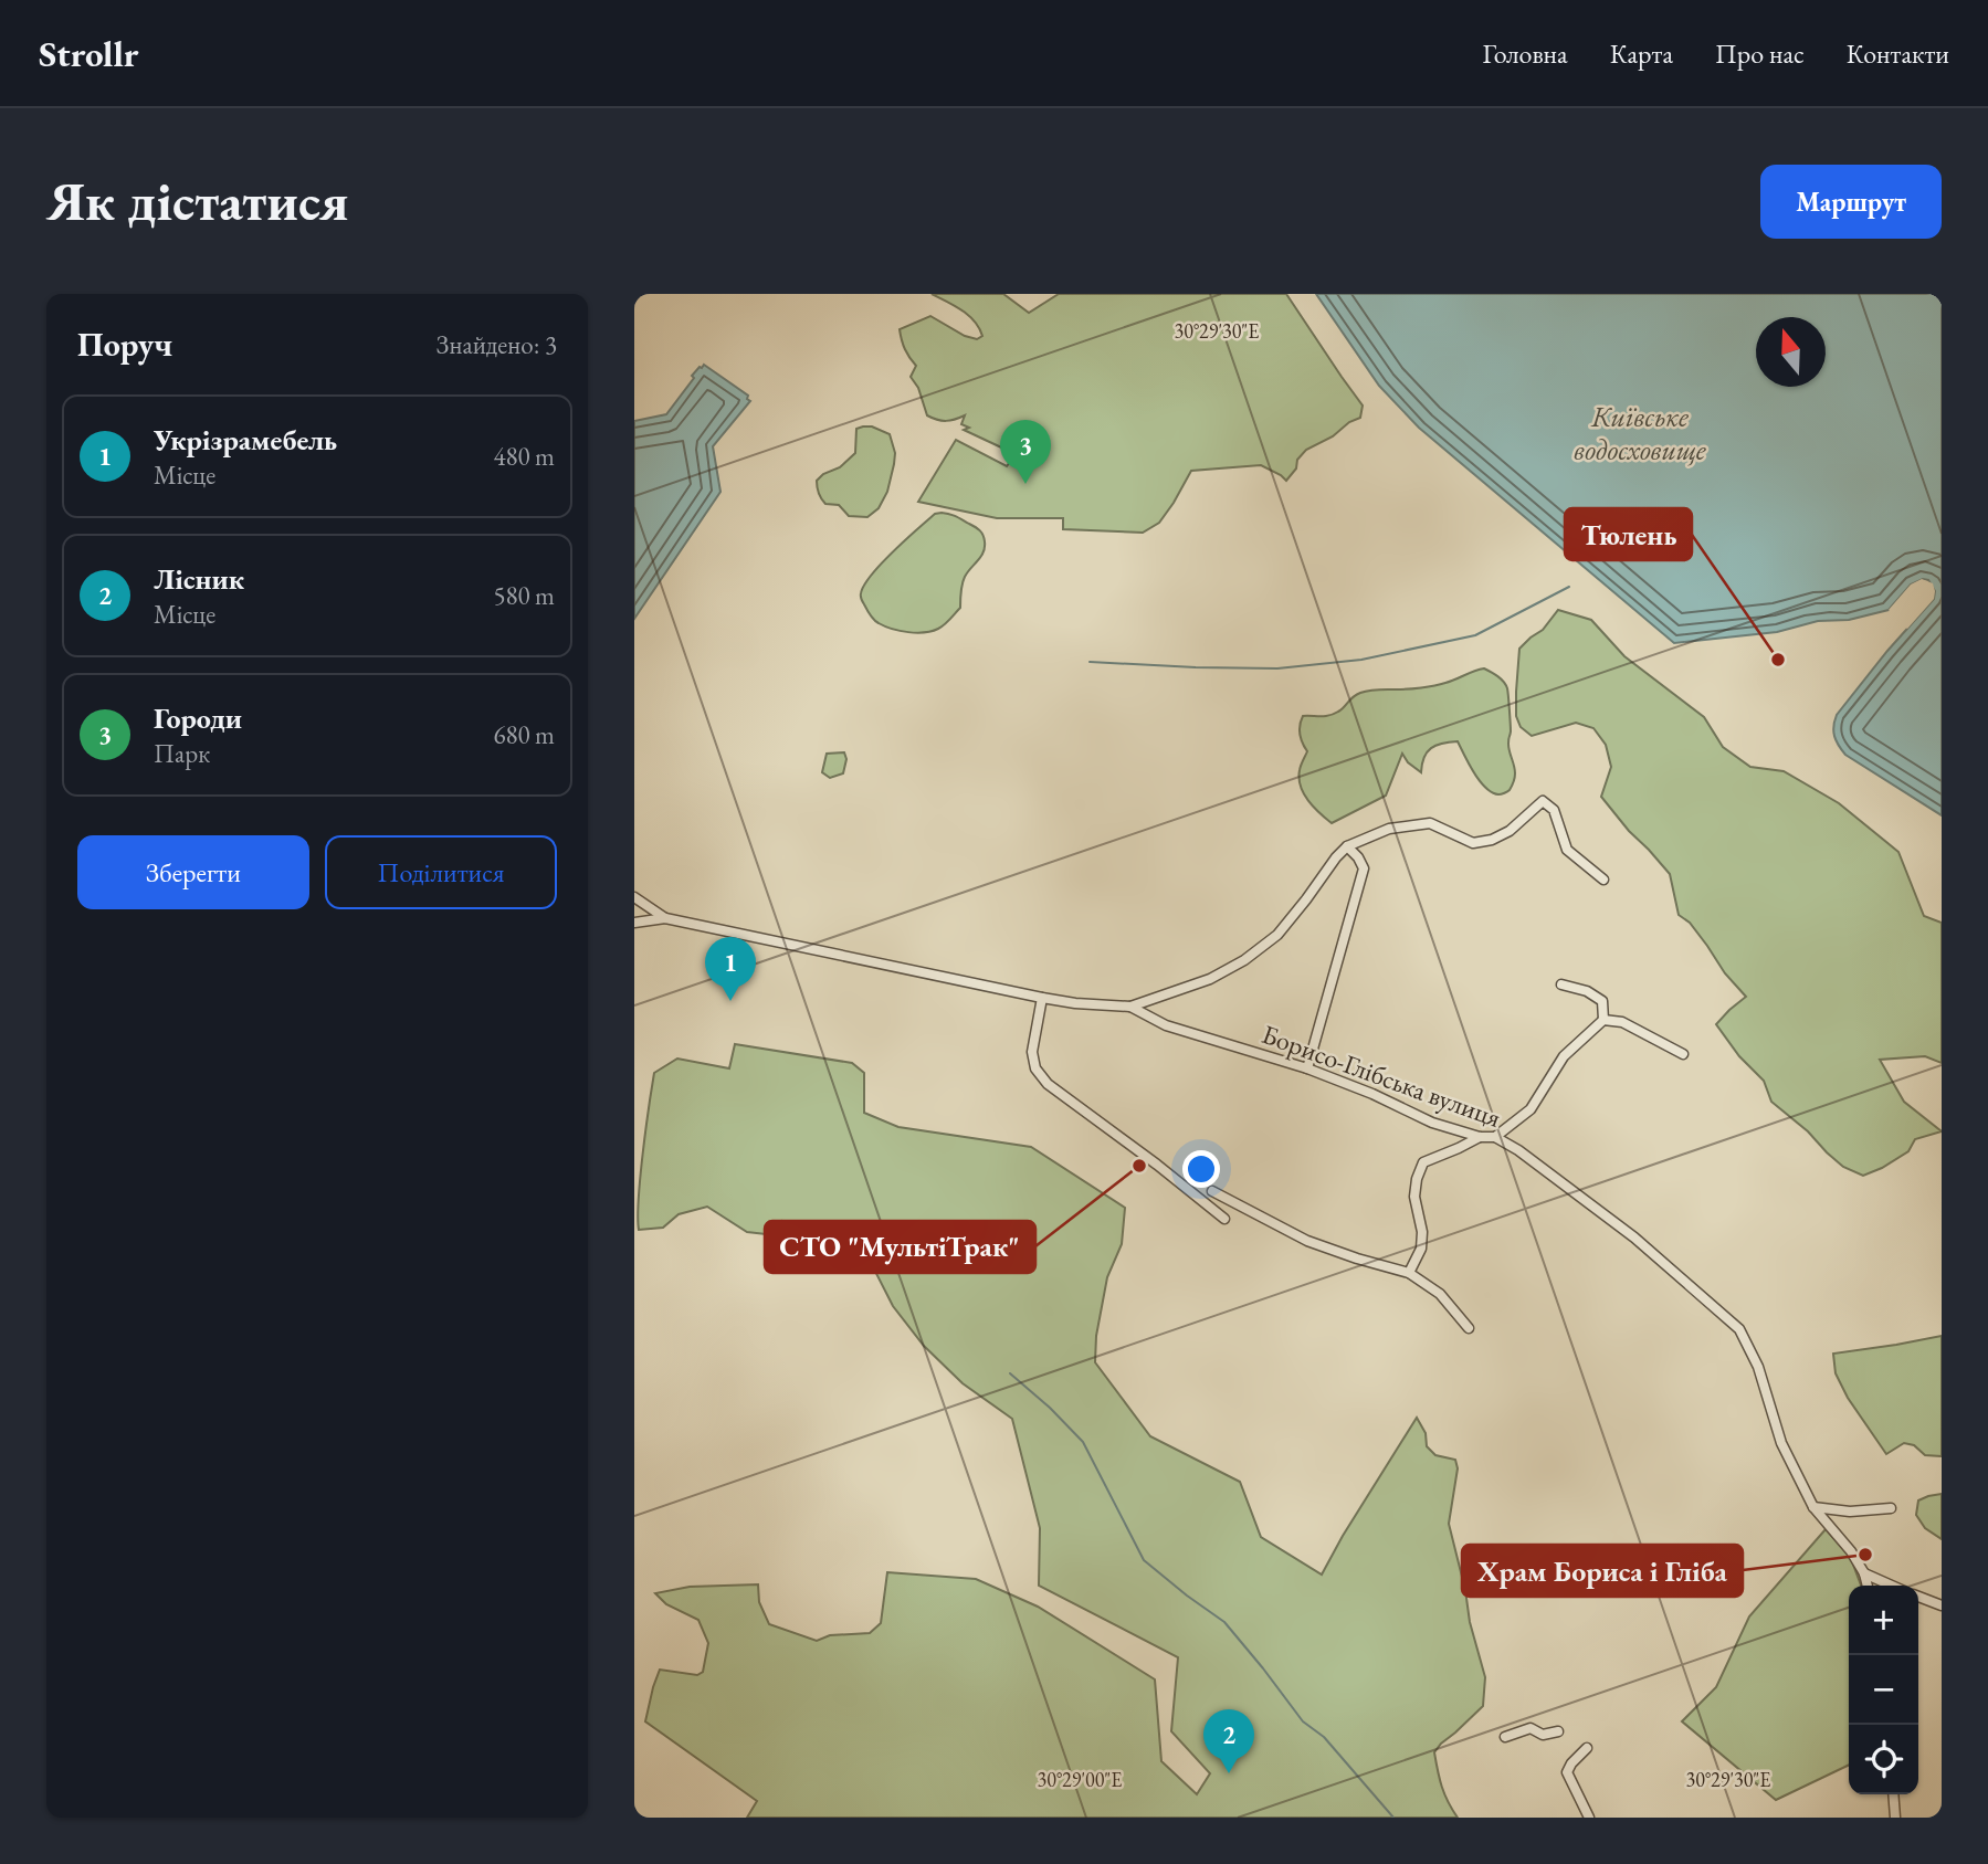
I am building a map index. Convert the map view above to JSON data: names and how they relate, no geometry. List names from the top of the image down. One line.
{"streets":{"street":["Борисо-Глібська вулиця"]},"water":["Київське водосховище"],"places":["Тюлень","СТО \"МультіТрак\"","Храм Бориса і Гліба"],"north":"top","page":{"header":"Strollr","nav":["Головна","Карта","Про нас","Контакти"],"buttons":["Маршрут",["Зберегти","Поділитися"]],"title":"Як дістатися","heading":["Поруч","Знайдено: 3"],"list":[{"mark":"1","name":"Укрізрамебель","note":"Місце","value":"480 m"},{"mark":"2","name":"Лісник","note":"Місце","value":"580 m"},{"mark":"3","name":"Городи","note":"Парк","value":"680 m"}],"pins":["3","1","2"],"map_buttons":["+","−"]},"coordinates":["30°29'30\"E","30°29'00\"E"]}
